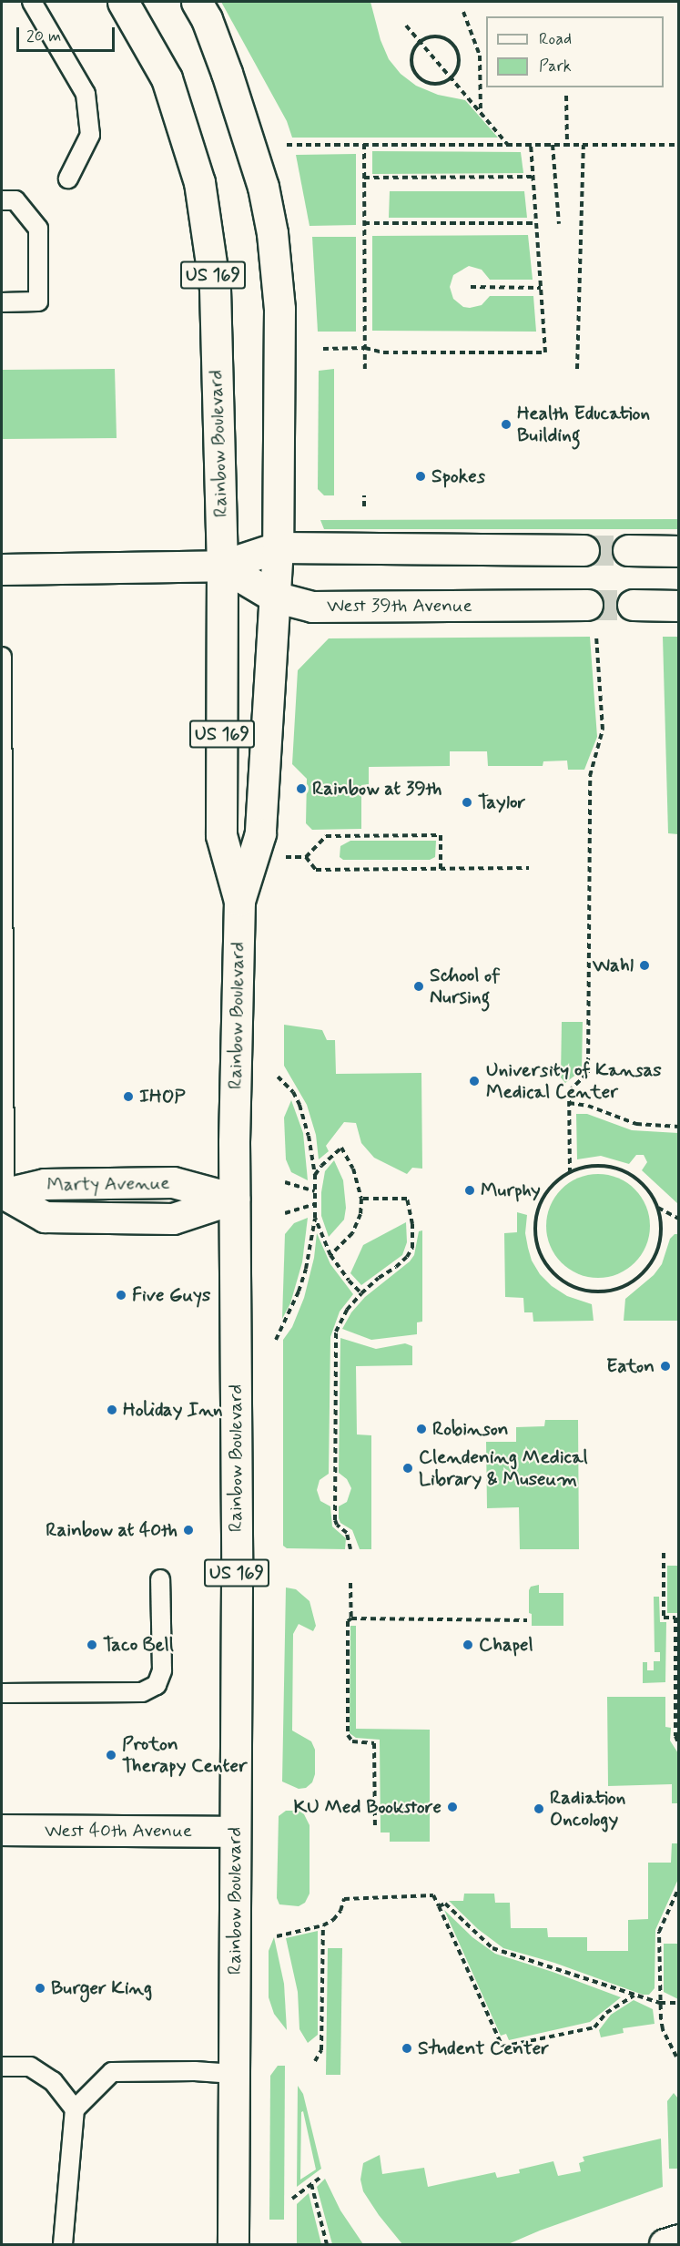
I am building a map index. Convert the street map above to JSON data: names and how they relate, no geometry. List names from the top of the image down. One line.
{"streets":{"main road":["US 169","Rainbow Boulevard","West 39th Avenue","Marty Avenue","West 40th Avenue"]},"crossings":[["Rainbow Boulevard","West 39th Avenue"],["Rainbow Boulevard","Marty Avenue"],["Rainbow Boulevard","West 40th Avenue"]],"places":["Health Education Building","Spokes","Rainbow at 39th","Taylor","Wahl","School of Nursing","University of Kansas Medical Center","IHOP","Murphy","Five Guys","Eaton","Holiday Inn","Robinson","Clendening Medical Library & Museum","Rainbow at 40th","Taco Bell","Chapel","Proton Therapy Center","KU Med Bookstore","Radiation Oncology","Burger King","Student Center"],"legend":["Road","Park"],"scale_bar":"20 m"}
